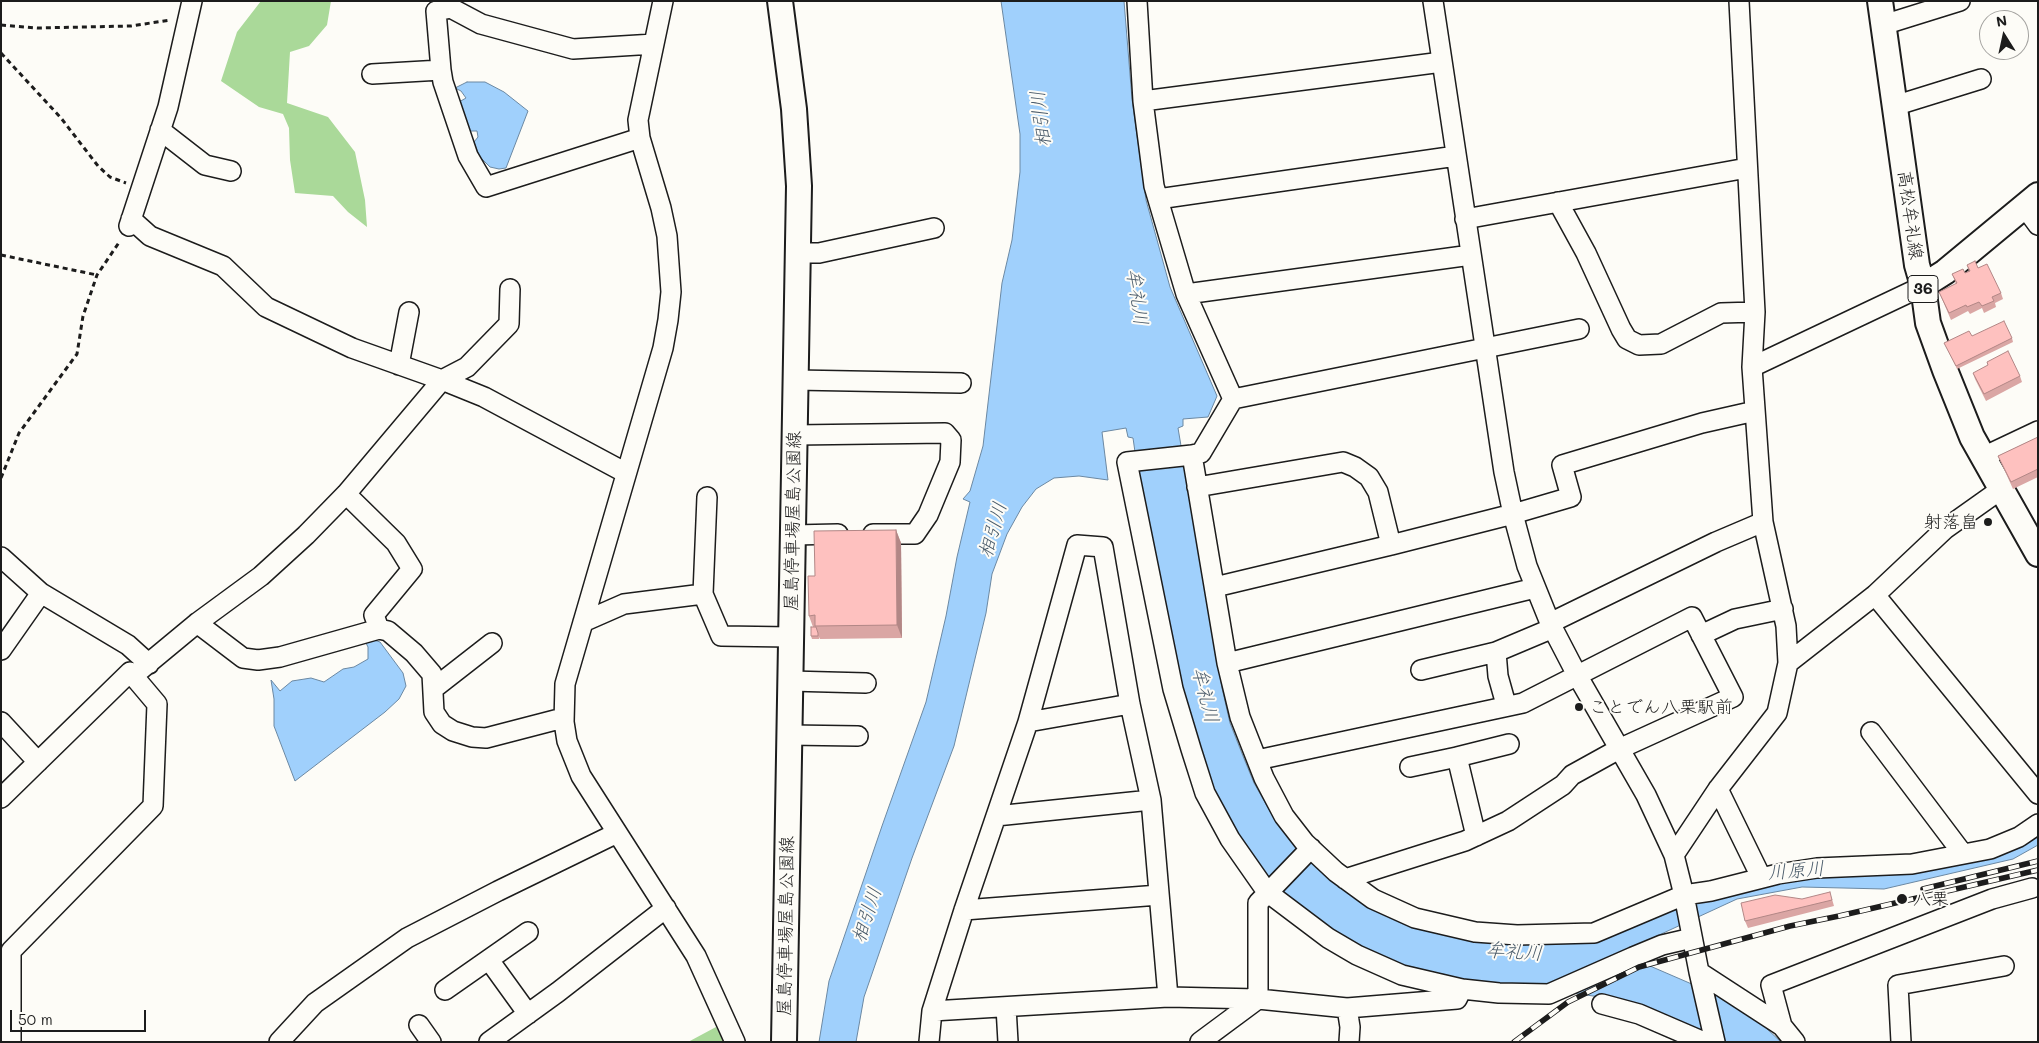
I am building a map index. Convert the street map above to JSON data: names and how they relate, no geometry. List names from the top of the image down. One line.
{"streets":{"main road":["高松牟礼線","36","屋島停車場屋島公園線"]},"water":["相引川","牟礼川","川原川"],"places":["射落畠","ことでん八栗駅前","八栗"],"scale_bar":"50 m","north":"top"}
